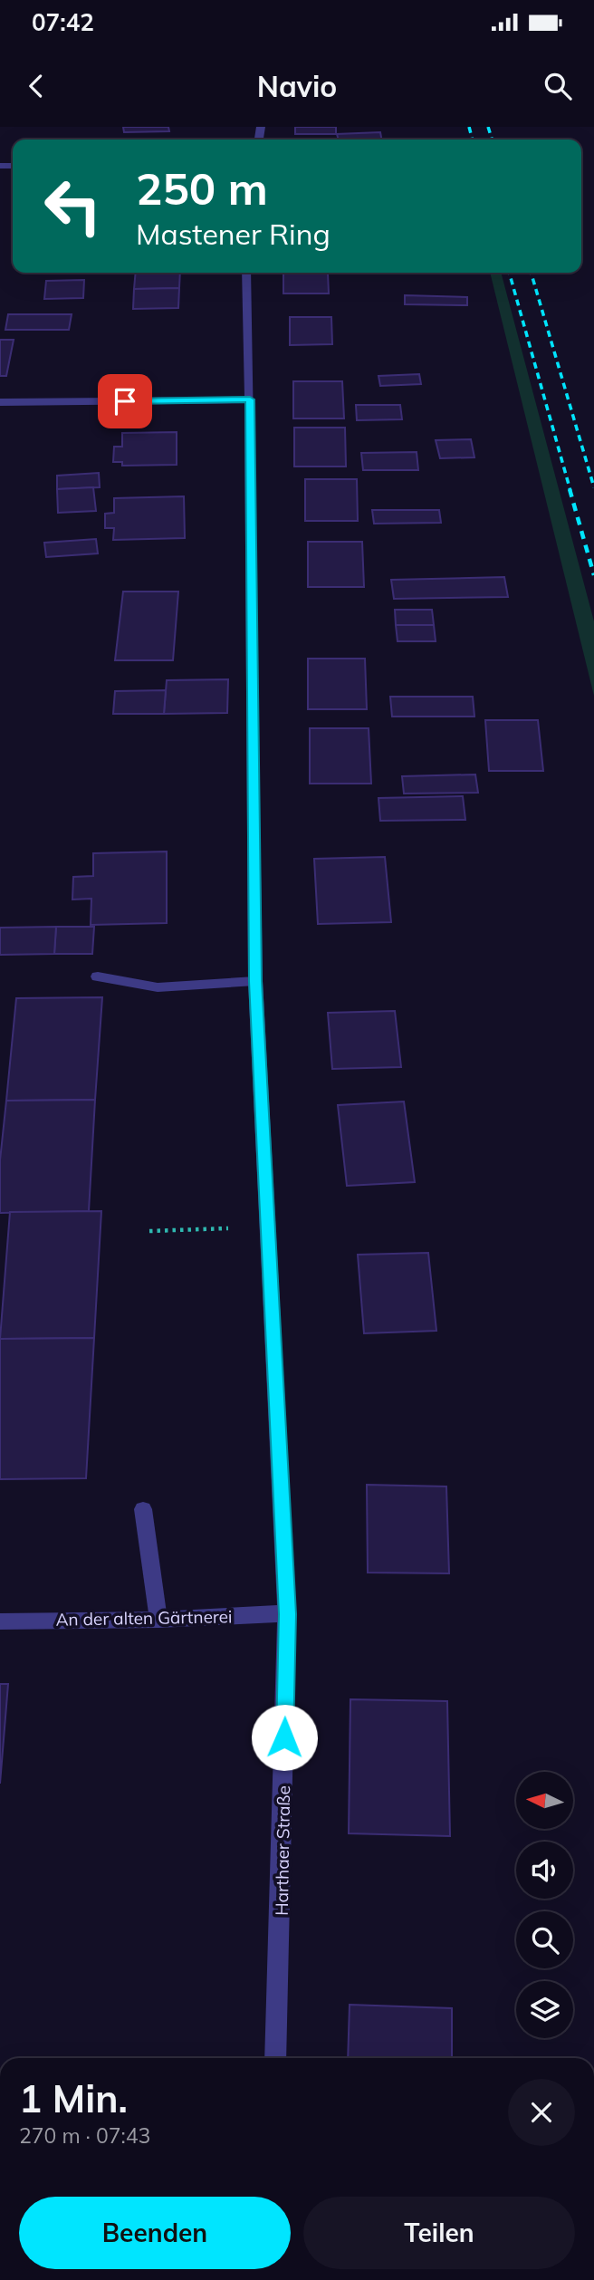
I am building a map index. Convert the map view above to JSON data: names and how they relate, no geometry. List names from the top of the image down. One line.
{"streets":{"street":["An der alten Gärtnerei","Harthaer Straße"]},"crossings":[["An der alten Gärtnerei","Harthaer Straße"]],"north":"left","page":{"status":"07:42","header":"Navio","turn":["250 m","Mastener Ring"],"heading":["1 Min.","270 m · 07:43"],"buttons":["Beenden","Teilen"]}}
